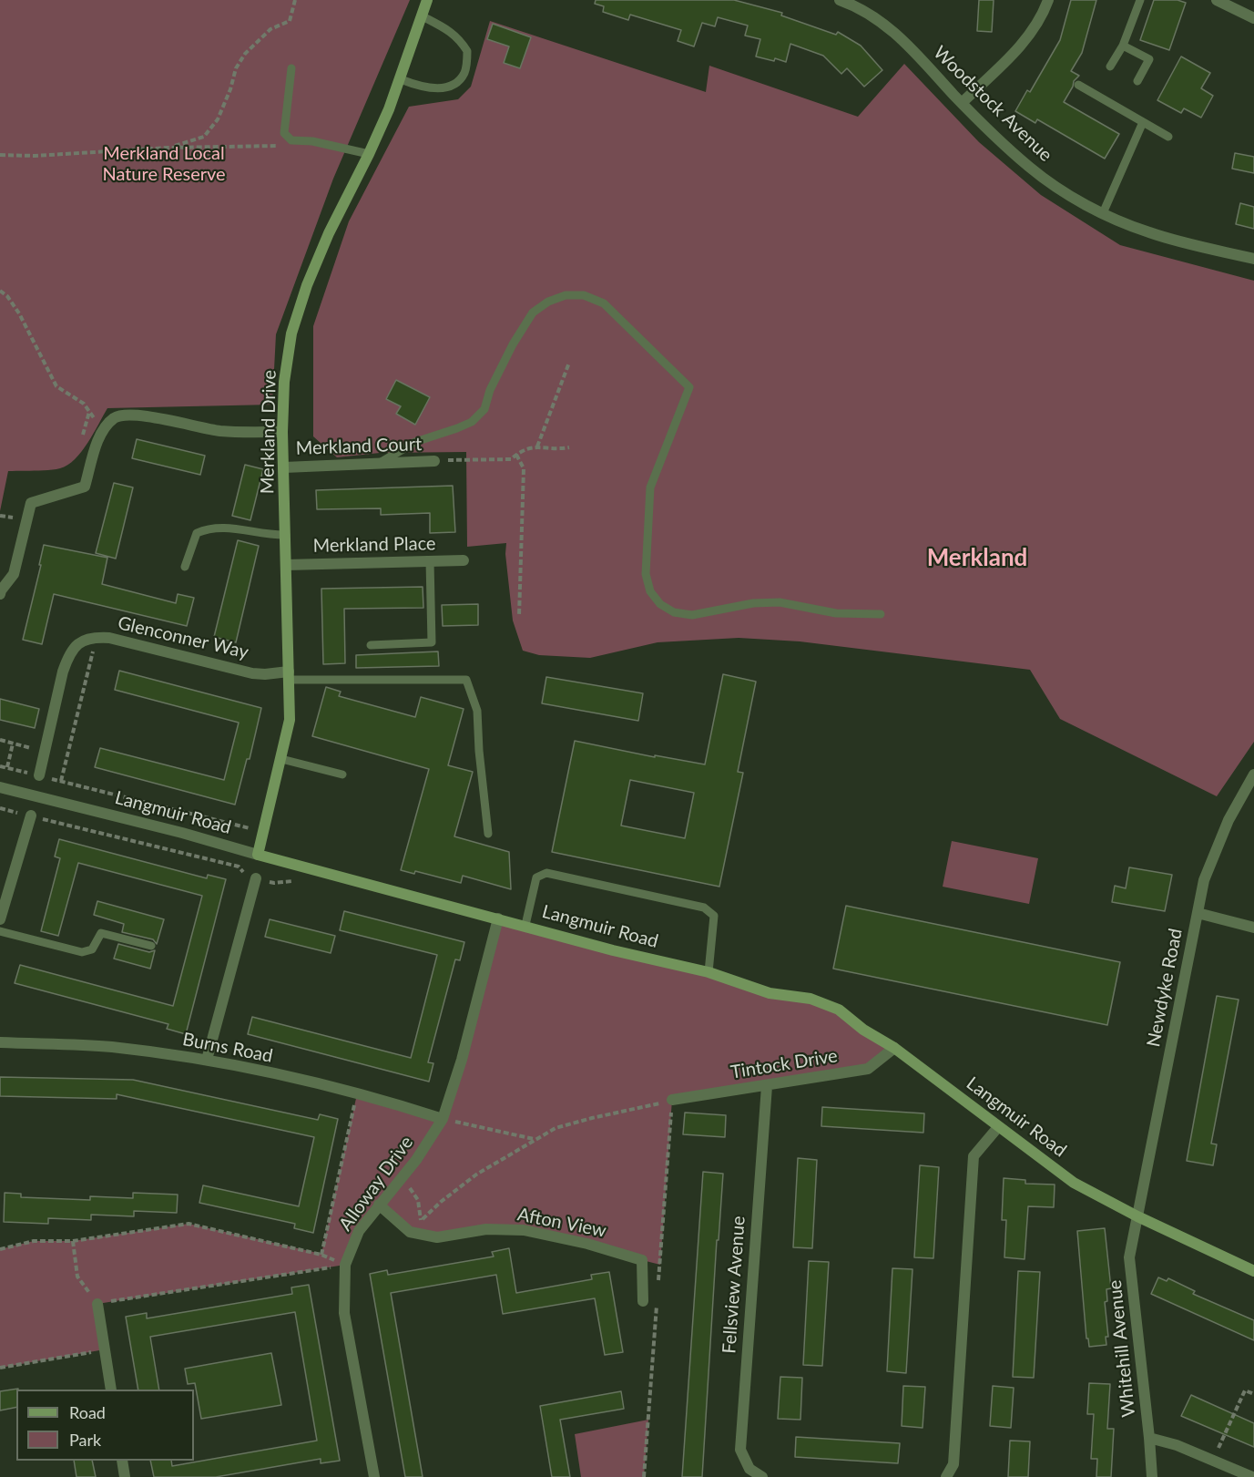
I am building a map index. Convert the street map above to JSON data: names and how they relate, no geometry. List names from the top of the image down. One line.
{"streets":{"street":["Woodstock Avenue","Merkland Drive","Merkland Court","Merkland Place","Glenconner Way","Langmuir Road","Newdyke Road","Burns Road","Tintock Drive","Alloway Drive","Afton View","Fellsview Avenue","Whitehill Avenue"]},"crossings":[["Merkland Drive","Merkland Court"],["Merkland Drive","Merkland Place"],["Merkland Drive","Glenconner Way"],["Merkland Drive","Langmuir Road"],["Langmuir Road","Newdyke Road"],["Langmuir Road","Tintock Drive"],["Langmuir Road","Alloway Drive"],["Langmuir Road","Whitehill Avenue"],["Newdyke Road","Whitehill Avenue"],["Burns Road","Alloway Drive"],["Tintock Drive","Fellsview Avenue"]],"districts":["Merkland"],"parks":["Merkland Local Nature Reserve"],"legend":["Road","Park"]}
